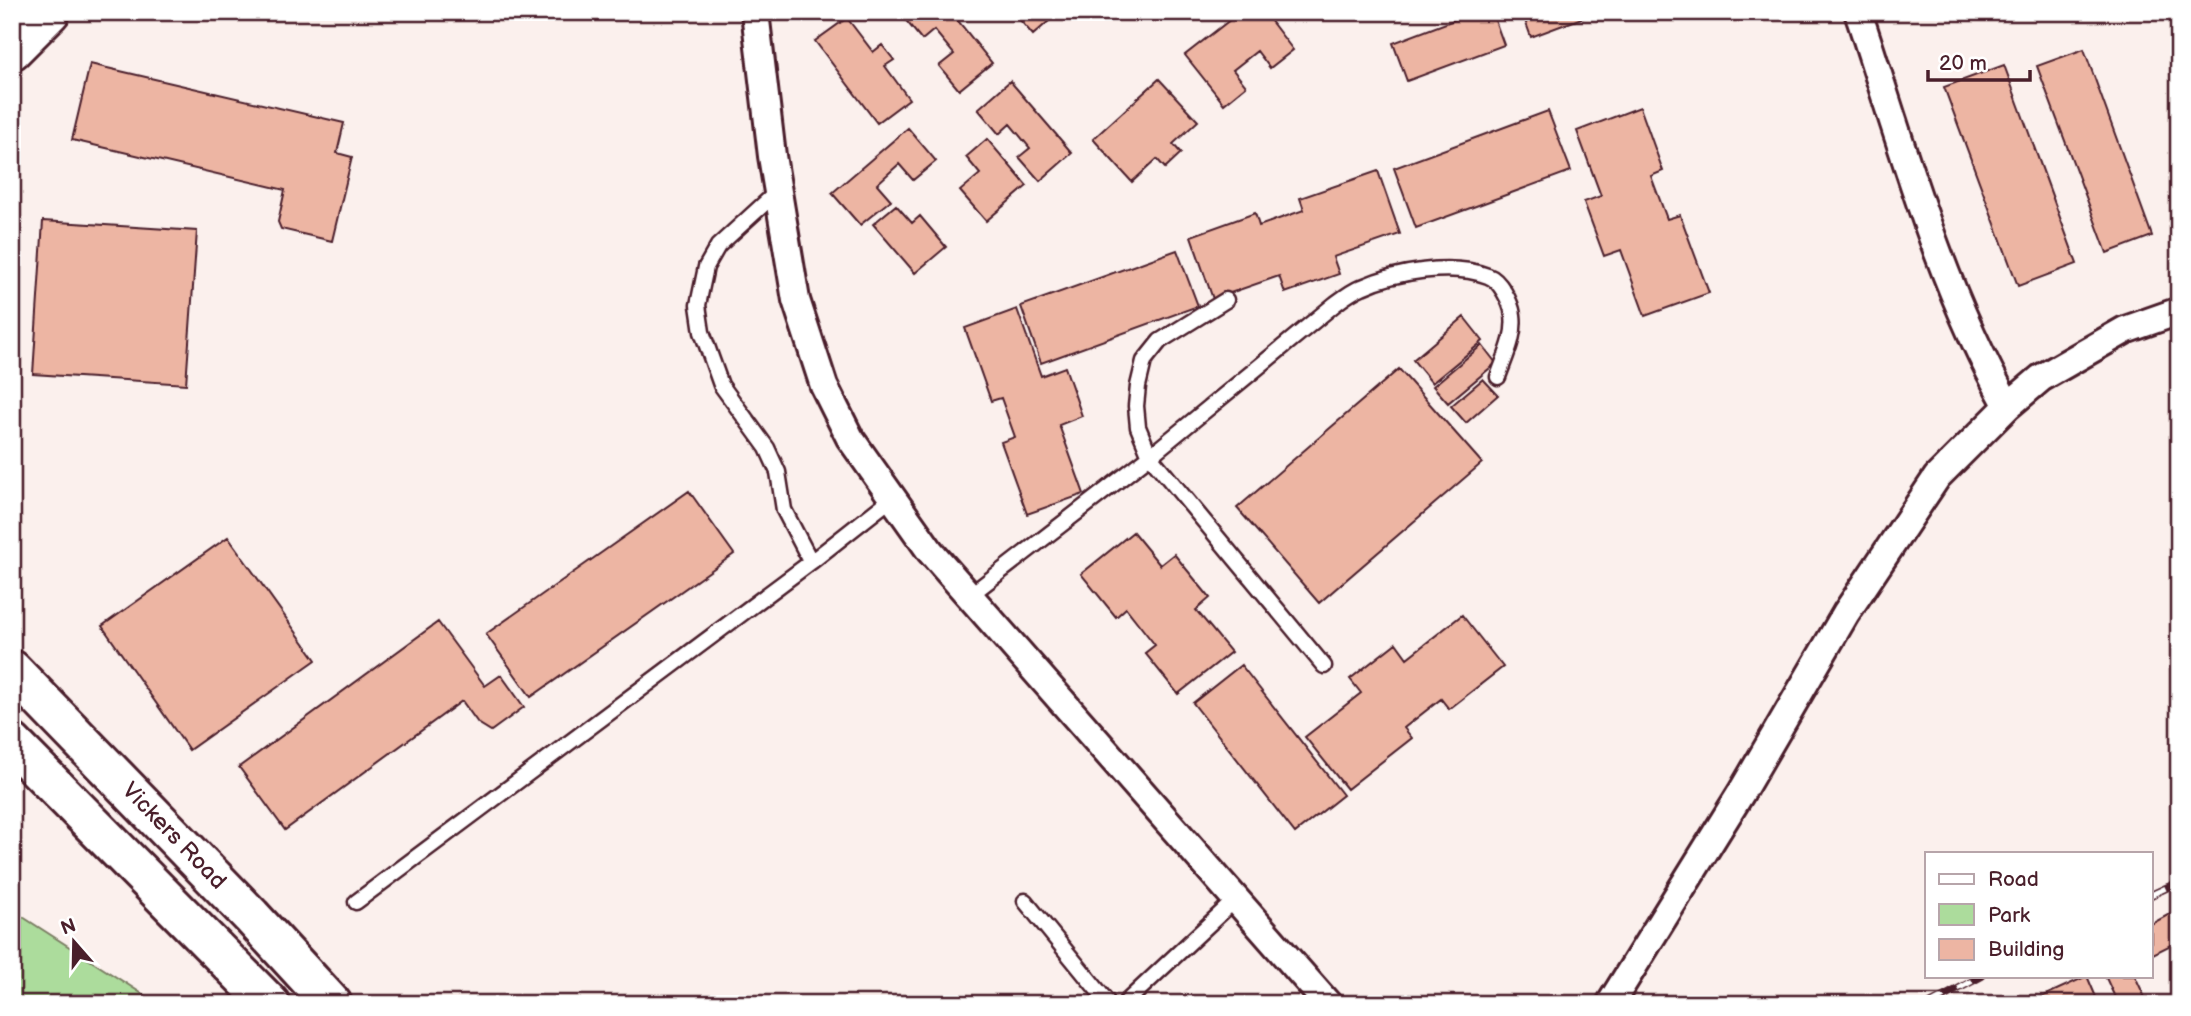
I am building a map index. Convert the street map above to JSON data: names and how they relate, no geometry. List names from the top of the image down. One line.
{"streets":{"main road":["Vickers Road"]},"legend":["Road","Park","Building"],"scale_bar":"20 m","north":"top"}
